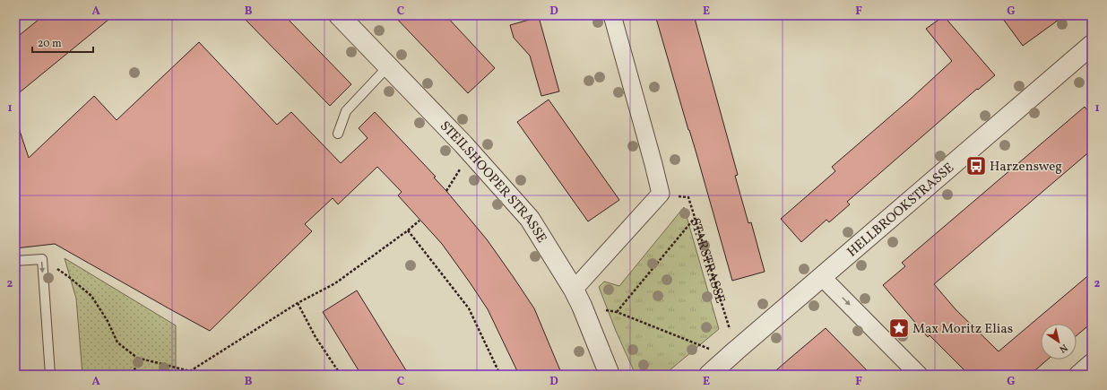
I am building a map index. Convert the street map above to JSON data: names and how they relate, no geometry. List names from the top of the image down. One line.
{"streets":{"street":["STEILSHOOPER STRASSE","HELLBROOKSTRASSE"],"path":["STARSTRASSE"]},"crossings":[["HELLBROOKSTRASSE","STARSTRASSE"]],"places":{"bus stop":["Harzensweg"],"place":["Max Moritz Elias"]},"scale_bar":"20 m","north":"bottom right","grid":{"columns":["A","B","C","D","E","F","G"],"rows":["1","2"]}}
